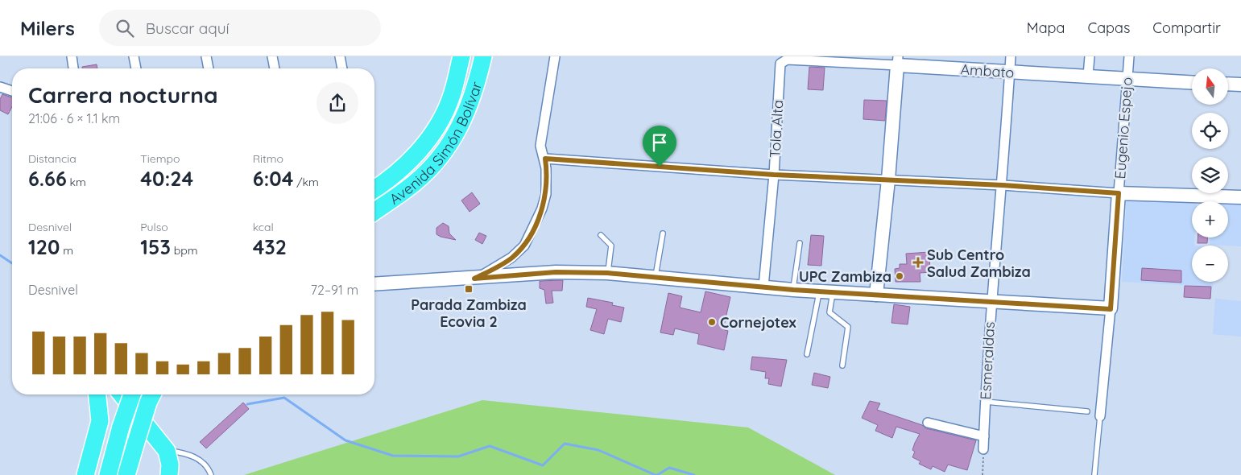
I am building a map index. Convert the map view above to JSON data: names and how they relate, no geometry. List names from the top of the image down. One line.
{"streets":{"highway":["Avenida Simón Bolívar"],"street":["Ambato","Eugenio Espejo","Tola Alta","Esmeraldas"]},"crossings":[["Ambato","Eugenio Espejo"],["Ambato","Tola Alta"],["Ambato","Esmeraldas"]],"places":{"health":["Sub Centro Salud Zambiza"],"other":["UPC Zambiza","Cornejotex"],"transit":["Parada Zambiza Ecovia 2"]},"north":"top","page":{"header":"Milers","search":"Buscar aquí","nav":["Mapa","Capas","Compartir"],"map_buttons":["+","−"],"heading":["Carrera nocturna","21:06 · 6 × 1.1 km"],"stats":[["Distancia","6.66 km"],["Tiempo","40:24"],["Ritmo","6:04 /km"],["Desnivel","120 m"],["Pulso","153 bpm"],["kcal","432"]],"chart":["Desnivel","72–91 m"]}}
